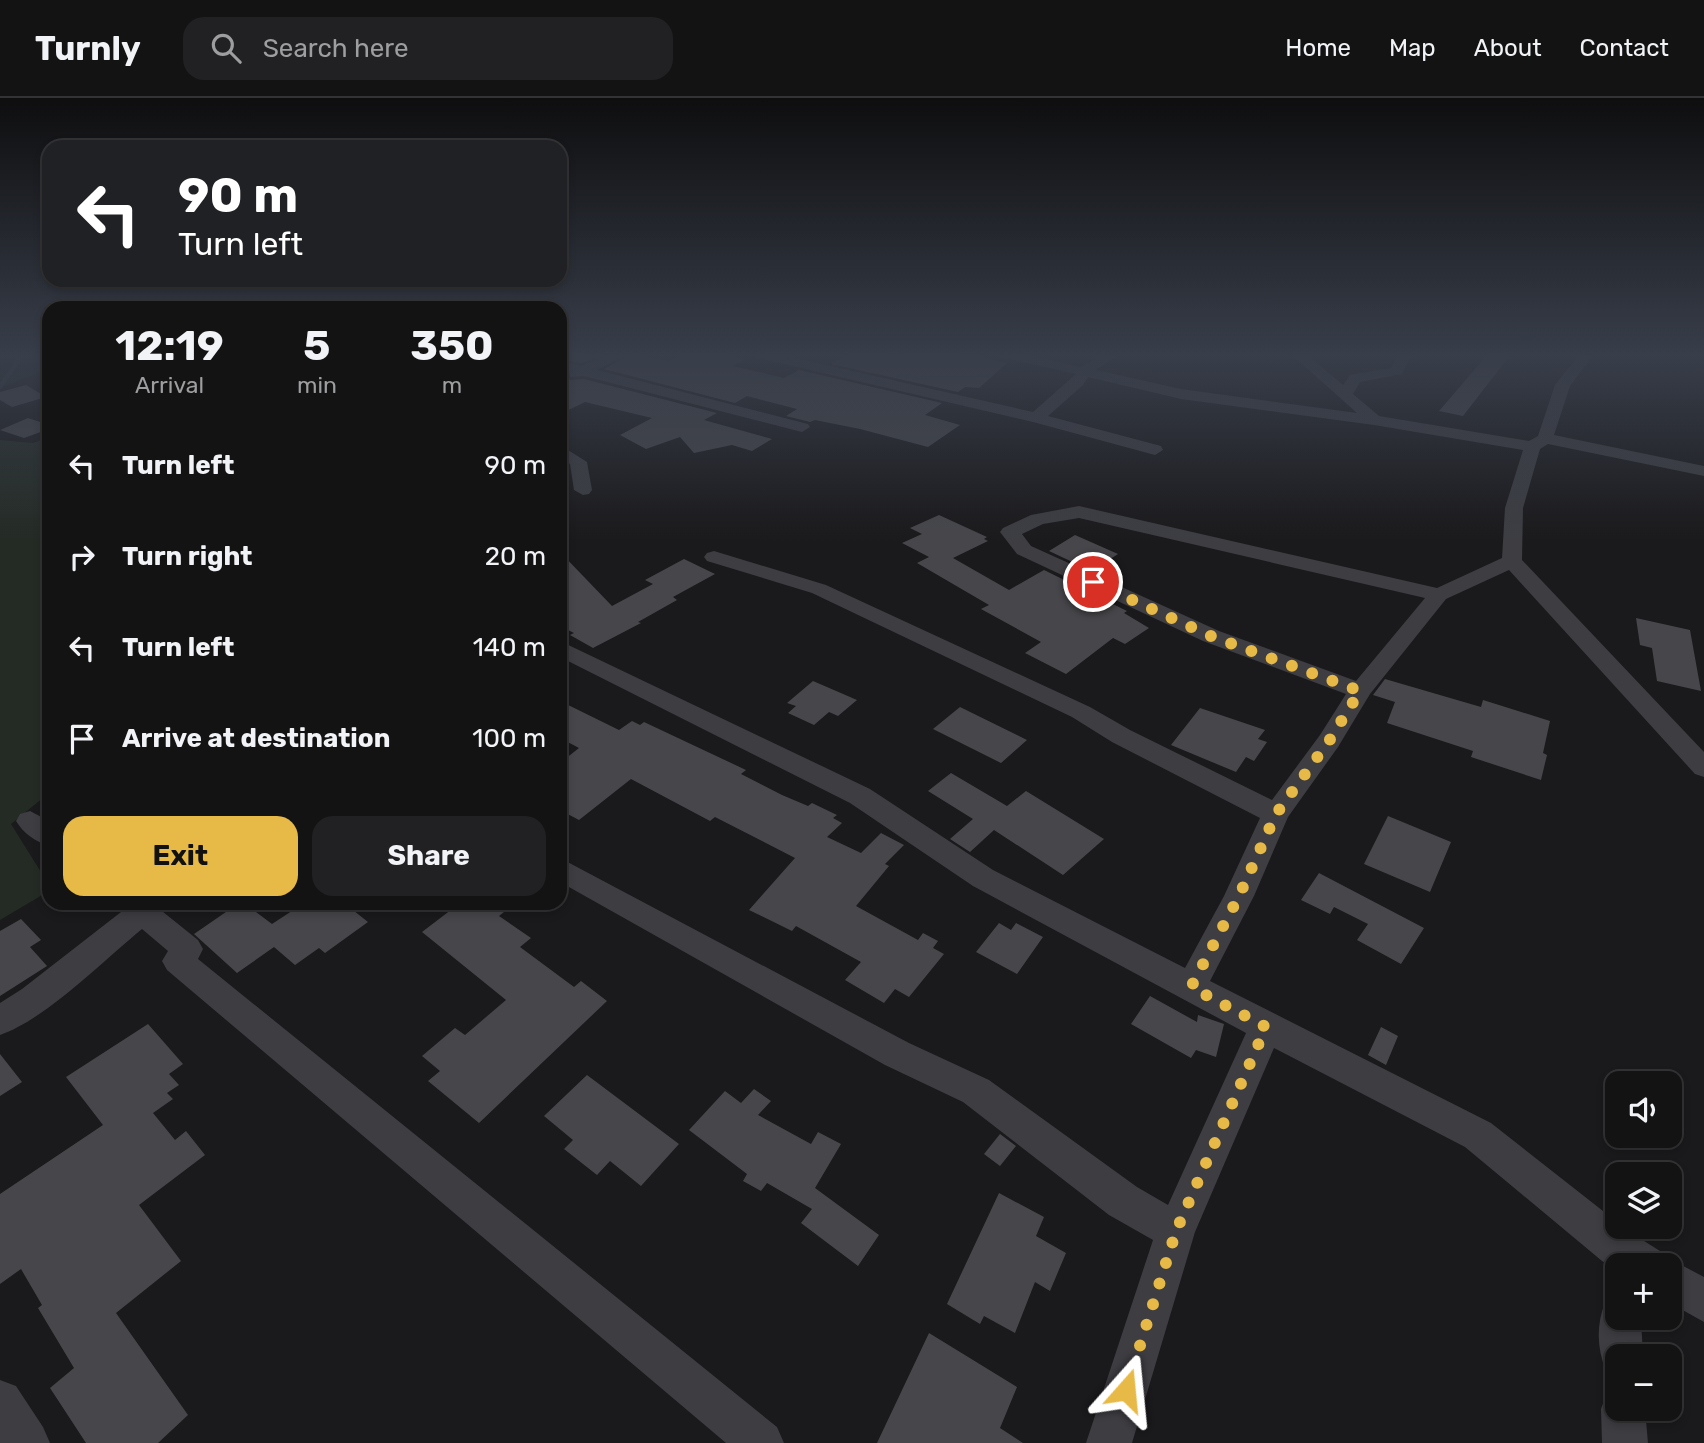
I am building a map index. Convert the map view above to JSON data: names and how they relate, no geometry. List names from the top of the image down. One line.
{"page":{"header":"Turnly","search":"Search here","nav":["Home","Map","About","Contact"],"turn":["90 m","Turn left"],"eta":["12:19","Arrival","5","min","350","m"],"list":[{"name":"Turn left","value":"90 m"},{"name":"Turn right","value":"20 m"},{"name":"Turn left","value":"140 m"},{"name":"Arrive at destination","value":"100 m"}],"buttons":["Exit","Share"],"map_buttons":["+","−"]}}
